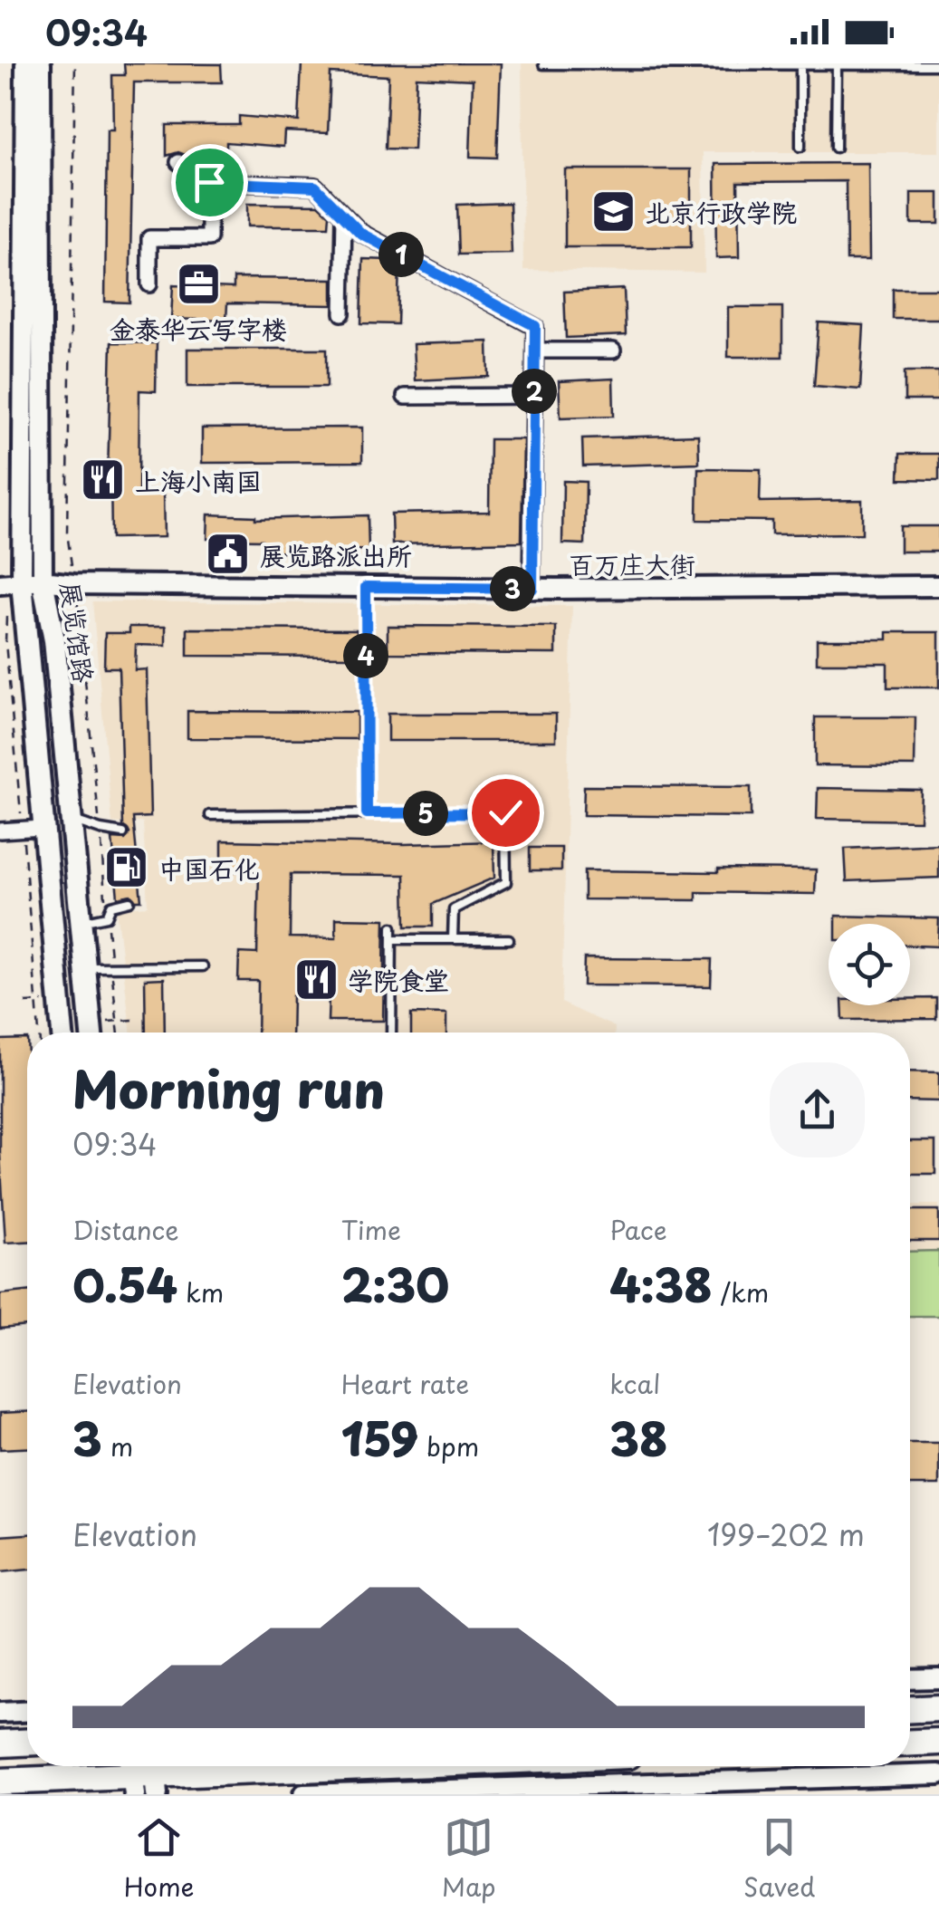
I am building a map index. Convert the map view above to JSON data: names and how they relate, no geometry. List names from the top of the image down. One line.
{"streets":{"main road":["百万庄大街","展览馆路"]},"crossings":[["百万庄大街","展览馆路"]],"places":{"school or university":["北京行政学院"],"office":["金泰华云写字楼"],"restaurant":["上海小南国","学院食堂"],"public building":["展览路派出所"],"fuel station":["中国石化"]},"page":{"status":"09:34","pins":["1","2","3","4","5"],"heading":["Morning run","09:34"],"stats":[["Distance","0.54 km"],["Time","2:30"],["Pace","4:38 /km"],["Elevation","3 m"],["Heart rate","159 bpm"],["kcal","38"]],"chart":["Elevation","199–202 m"],"tabs":["Home","Map","Saved"]}}
